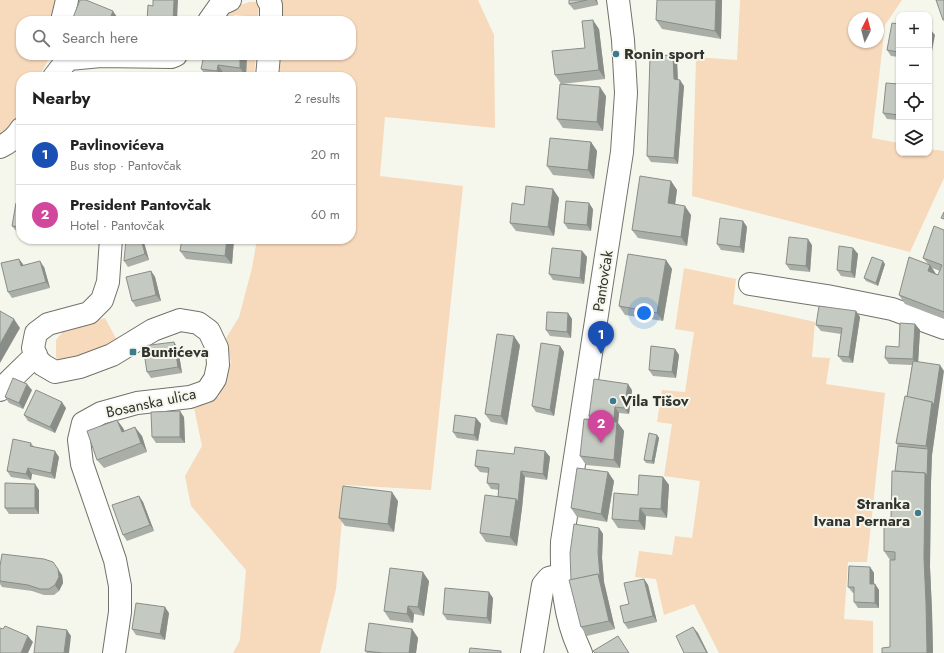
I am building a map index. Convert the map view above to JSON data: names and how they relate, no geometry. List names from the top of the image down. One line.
{"streets":{"street":["Pantovčak","Bosanska ulica"]},"places":{"other":["Ronin sport","Vila Tišov","Stranka Ivana Pernara"],"transit":["Buntićeva"]},"north":"top","page":{"map_buttons":["+","−"],"search":"Search here","heading":["Nearby","2 results"],"list":[{"mark":"1","name":"Pavlinovićeva","note":"Bus stop · Pantovčak","value":"20 m"},{"mark":"2","name":"President Pantovčak","note":"Hotel · Pantovčak","value":"60 m"}],"pins":["1","2"]}}
